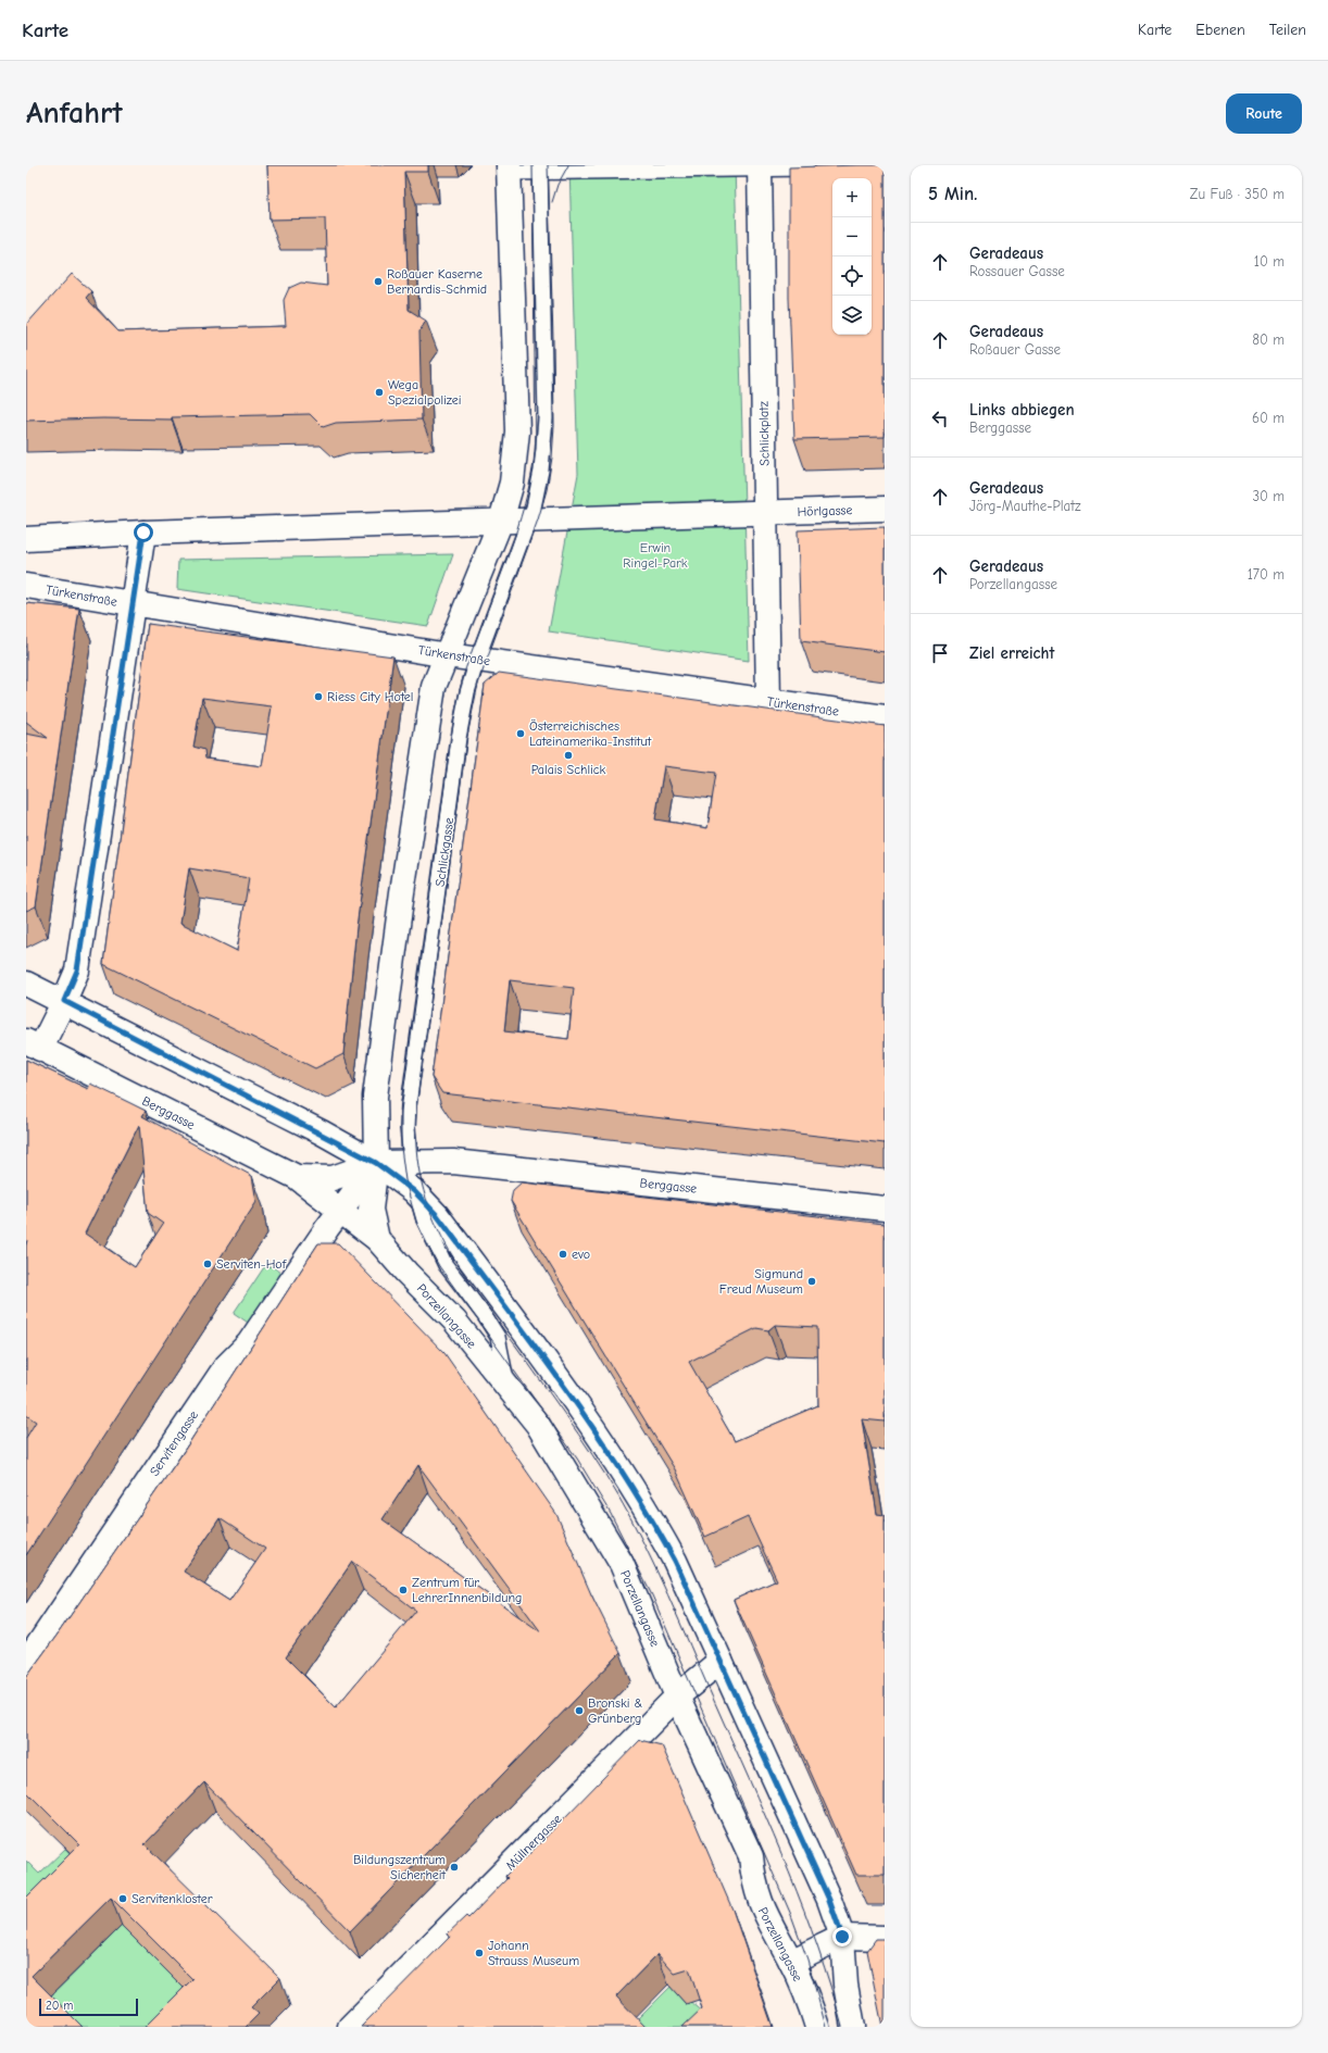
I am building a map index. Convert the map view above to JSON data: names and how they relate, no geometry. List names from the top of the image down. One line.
{"streets":{"street":["Schlickplatz","Hörlgasse","Türkenstraße","Berggasse","Porzellangasse","Servitengasse","Müllnergasse"],"lane":["Schlickgasse"]},"crossings":[["Schlickplatz","Hörlgasse"],["Schlickplatz","Türkenstraße"],["Türkenstraße","Schlickgasse"],["Türkenstraße","Berggasse"],["Schlickgasse","Berggasse"],["Schlickgasse","Porzellangasse"],["Berggasse","Porzellangasse"],["Berggasse","Servitengasse"],["Porzellangasse","Servitengasse"],["Porzellangasse","Müllnergasse"]],"parks":["Erwin Ringel-Park"],"places":["Roßauer Kaserne Bernardis-Schmid","Wega Spezialpolizei","Riess City Hotel","Österreichisches Lateinamerika-Institut","Palais Schlick","evo","Serviten-Hof","Sigmund Freud Museum","Zentrum für LehrerInnenbildung","Bronski & Grünberg","Bildungszentrum Sicherheit","Servitenkloster","Johann Strauss Museum"],"scale_bar":"20 m","page":{"header":"Karte","nav":["Karte","Ebenen","Teilen"],"buttons":"Route","title":"Anfahrt","heading":["5 Min.","Zu Fuß · 350 m"],"map_buttons":["+","−"],"list":[["Geradeaus","Rossauer Gasse","10 m"],["Geradeaus","Roßauer Gasse","80 m"],["Links abbiegen","Berggasse","60 m"],["Geradeaus","Jörg-Mauthe-Platz","30 m"],["Geradeaus","Porzellangasse","170 m"],"Ziel erreicht"],"scale":"20 m"}}
